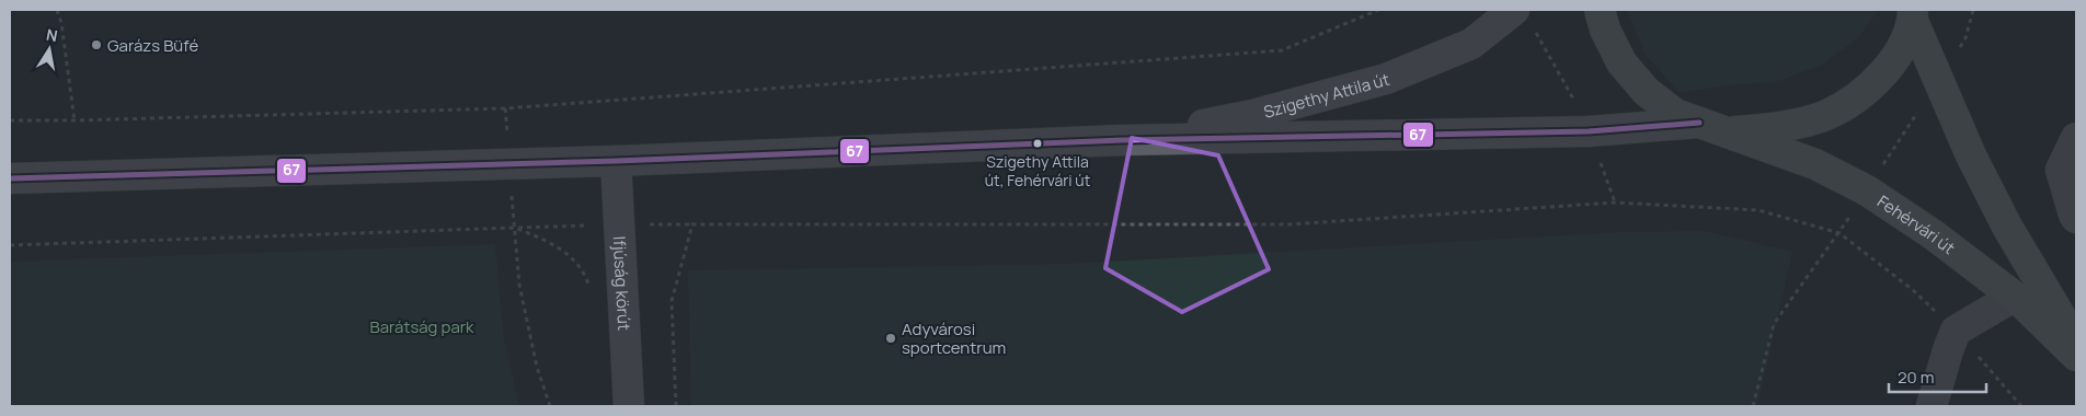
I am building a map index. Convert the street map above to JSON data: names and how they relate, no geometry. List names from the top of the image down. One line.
{"streets":{"main road":["Fehérvári út"],"street":["Szigethy Attila út","Ifjúság körút"]},"crossings":[["Szigethy Attila út","Fehérvári út"],["Szigethy Attila út","Ifjúság körút"]],"parks":["Barátság park"],"places":["Garázs Büfé","Szigethy Attila út, Fehérvári út","Adyvárosi sportcentrum"],"lines":["transit line 67"],"scale_bar":"20 m","north":"top"}
